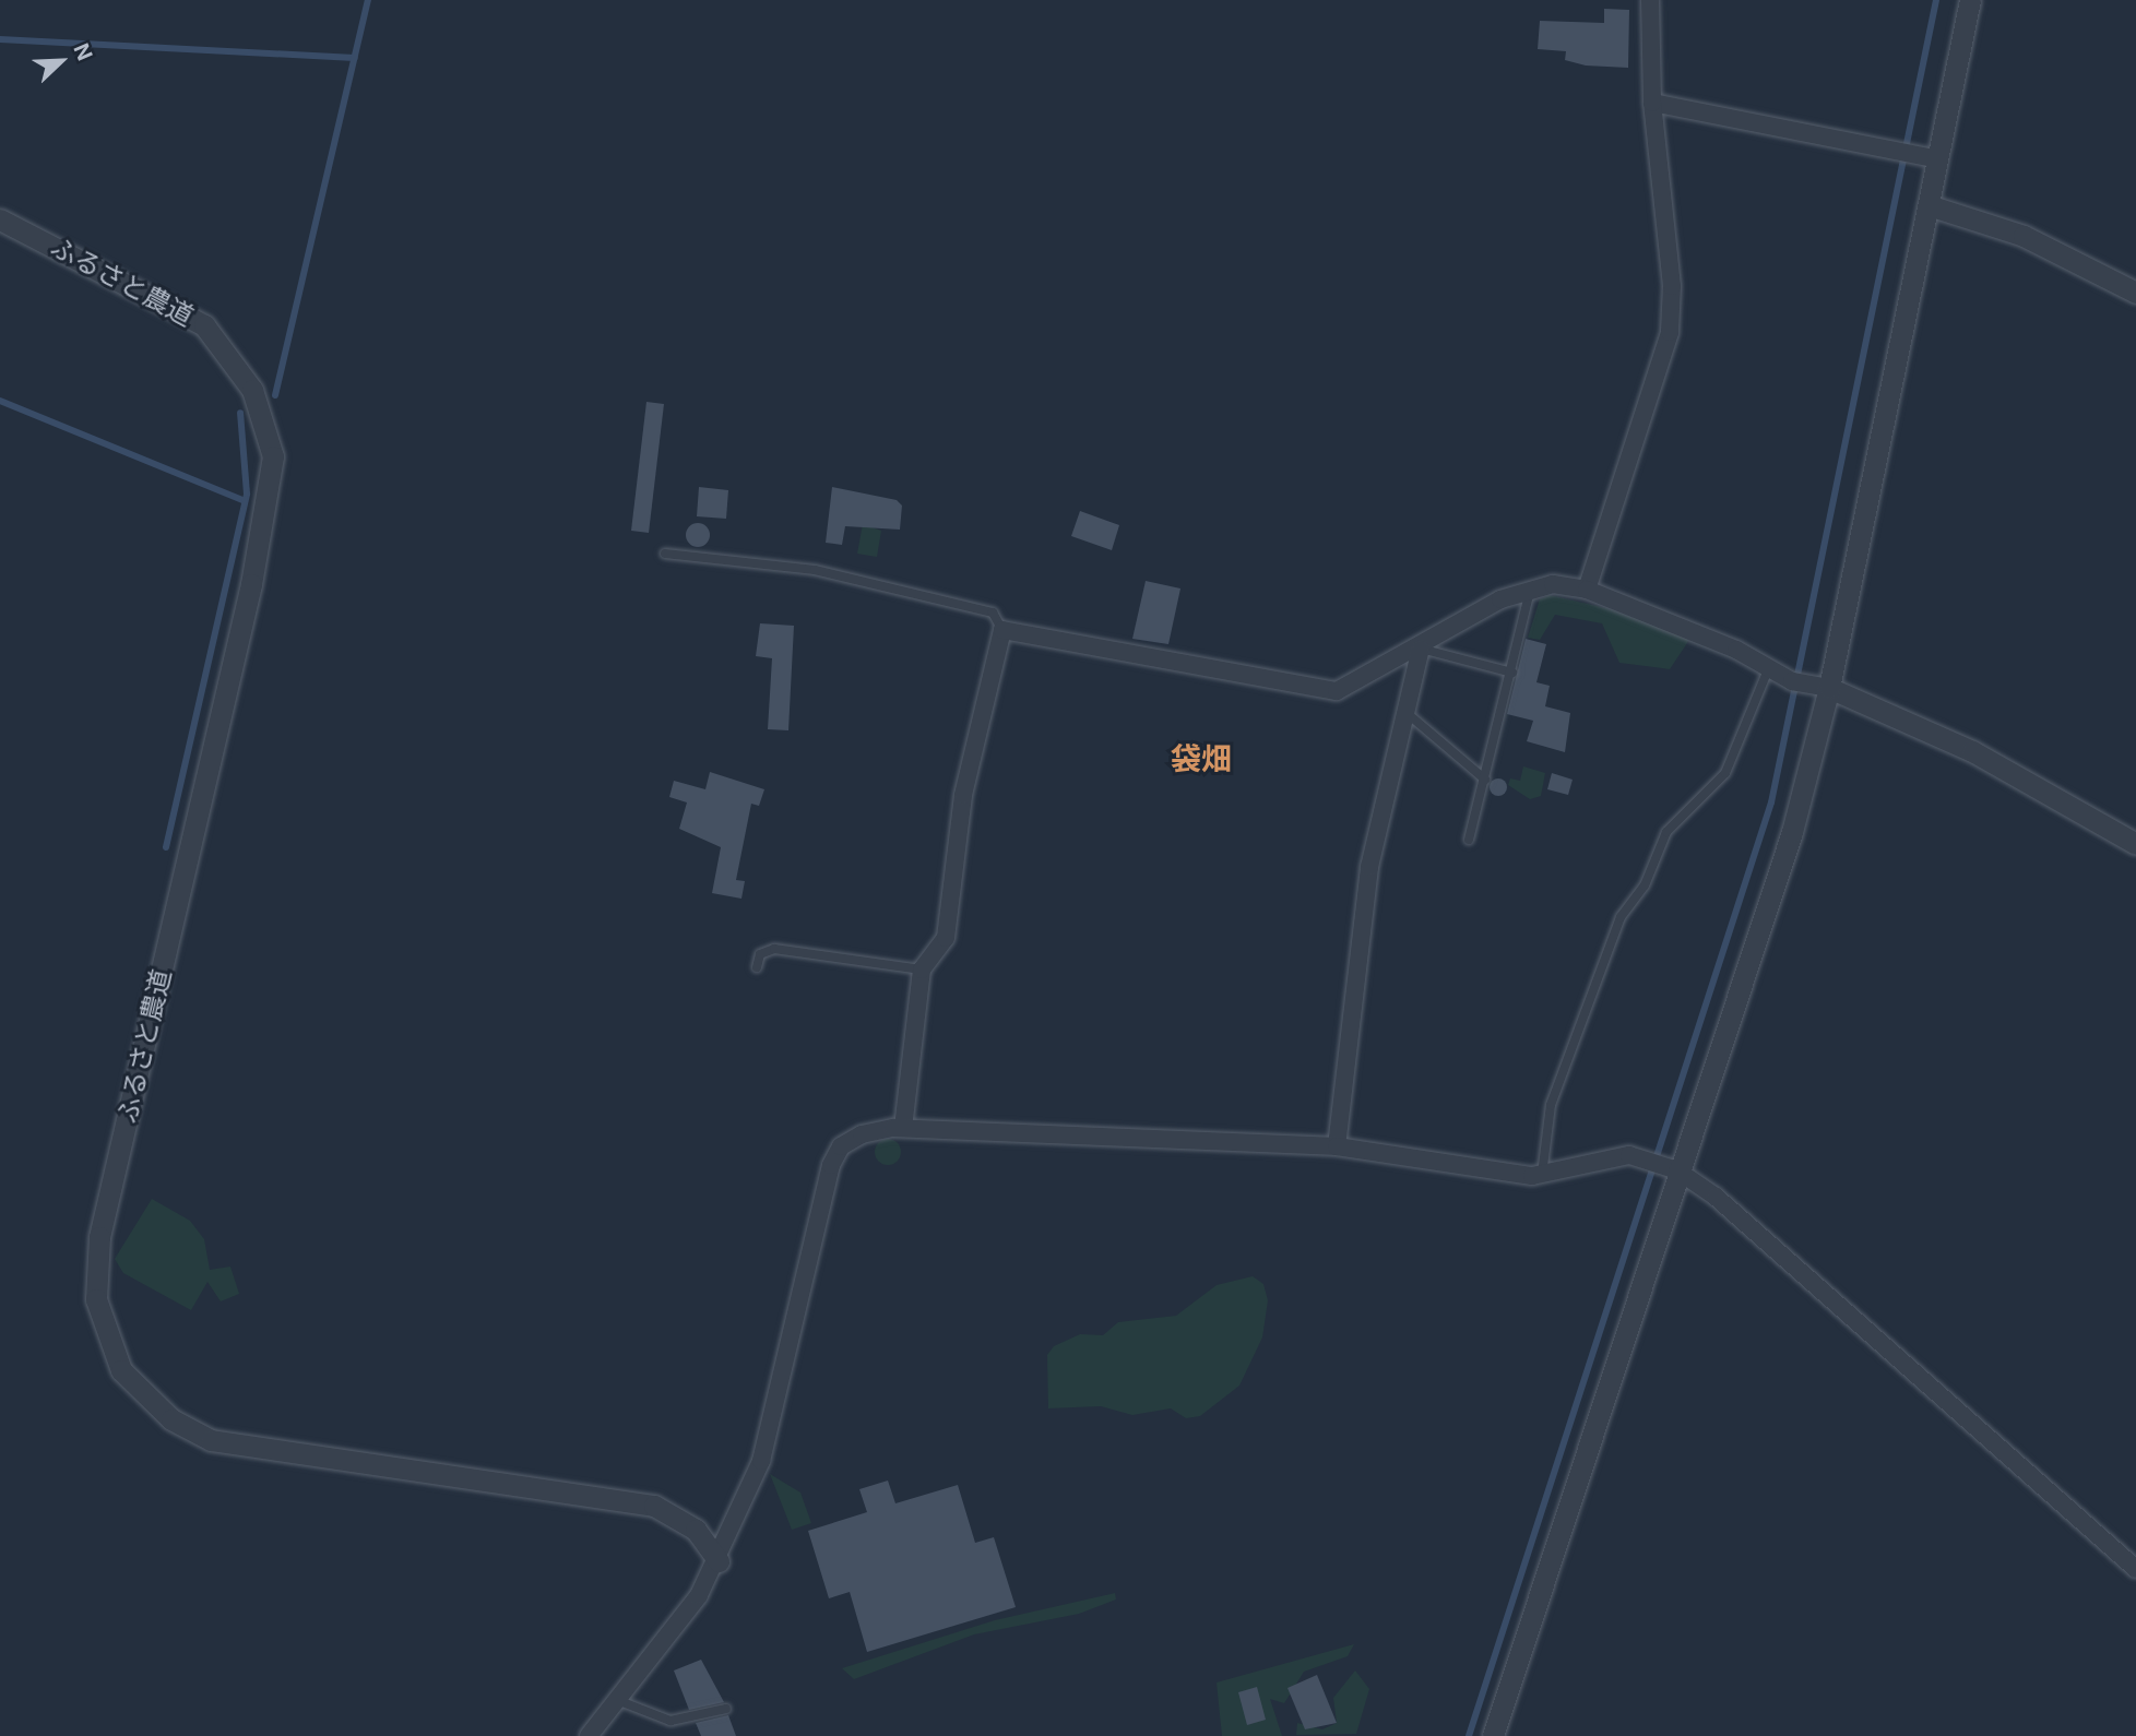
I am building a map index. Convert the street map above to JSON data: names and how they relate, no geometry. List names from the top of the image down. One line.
{"streets":{"street":["ふるさと農道"]},"districts":["袋畑"],"north":"top right"}
